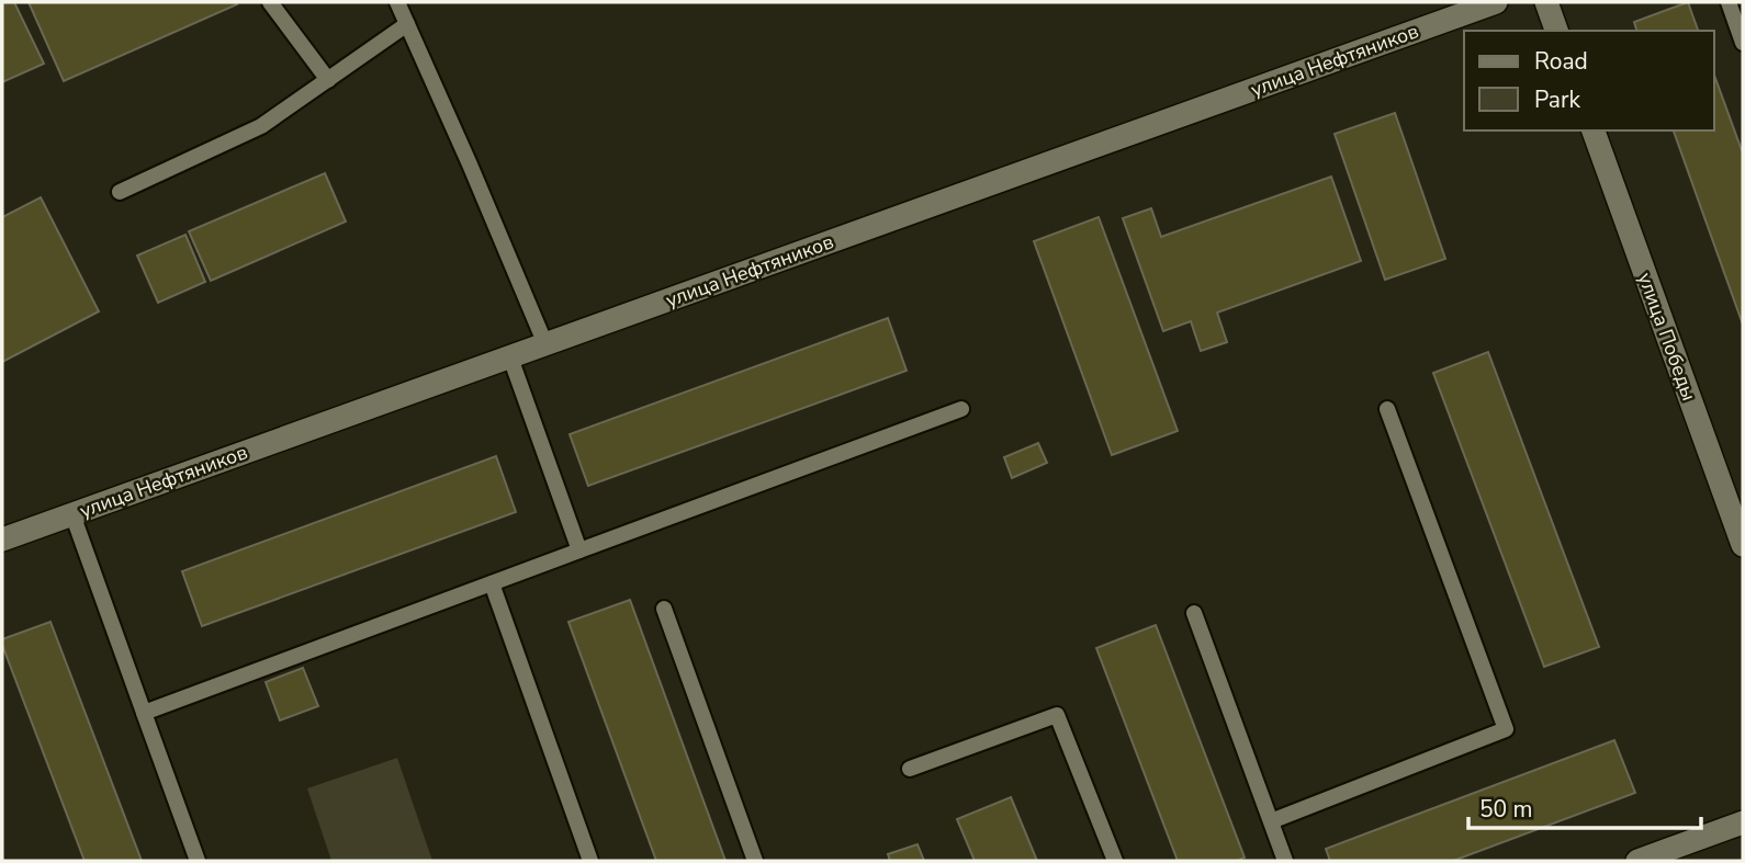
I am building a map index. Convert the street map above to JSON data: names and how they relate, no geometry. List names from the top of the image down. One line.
{"streets":{"street":["улица Нефтяников","улица Победы"]},"legend":["Road","Park"],"scale_bar":"50 m"}
